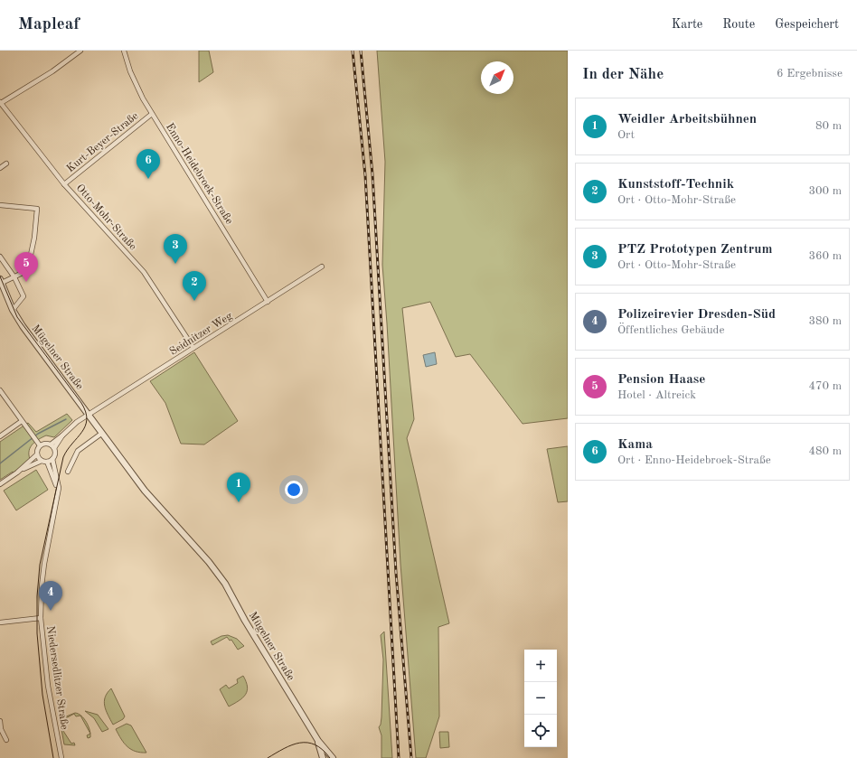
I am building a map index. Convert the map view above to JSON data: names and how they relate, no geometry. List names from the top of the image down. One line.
{"streets":{"street":["Kurt-Beyer-Straße","Enno-Heidebroek-Straße","Otto-Mohr-Straße","Seidnitzer Weg","Mügelner Straße","Niedersedlitzer Straße"]},"crossings":[["Kurt-Beyer-Straße","Enno-Heidebroek-Straße"],["Kurt-Beyer-Straße","Otto-Mohr-Straße"],["Enno-Heidebroek-Straße","Seidnitzer Weg"],["Otto-Mohr-Straße","Seidnitzer Weg"],["Seidnitzer Weg","Mügelner Straße"]],"north":"top right","page":{"header":"Mapleaf","nav":["Karte","Route","Gespeichert"],"heading":["In der Nähe","6 Ergebnisse"],"list":[{"mark":"1","name":"Weidler Arbeitsbühnen","note":"Ort","value":"80 m"},{"mark":"2","name":"Kunststoff-Technik","note":"Ort · Otto-Mohr-Straße","value":"300 m"},{"mark":"3","name":"PTZ Prototypen Zentrum","note":"Ort · Otto-Mohr-Straße","value":"360 m"},{"mark":"4","name":"Polizeirevier Dresden-Süd","note":"Öffentliches Gebäude","value":"380 m"},{"mark":"5","name":"Pension Haase","note":"Hotel · Altreick","value":"470 m"},{"mark":"6","name":"Kama","note":"Ort · Enno-Heidebroek-Straße","value":"480 m"}],"pins":["6","3","5","2","1","4"],"map_buttons":["+","−"]}}
